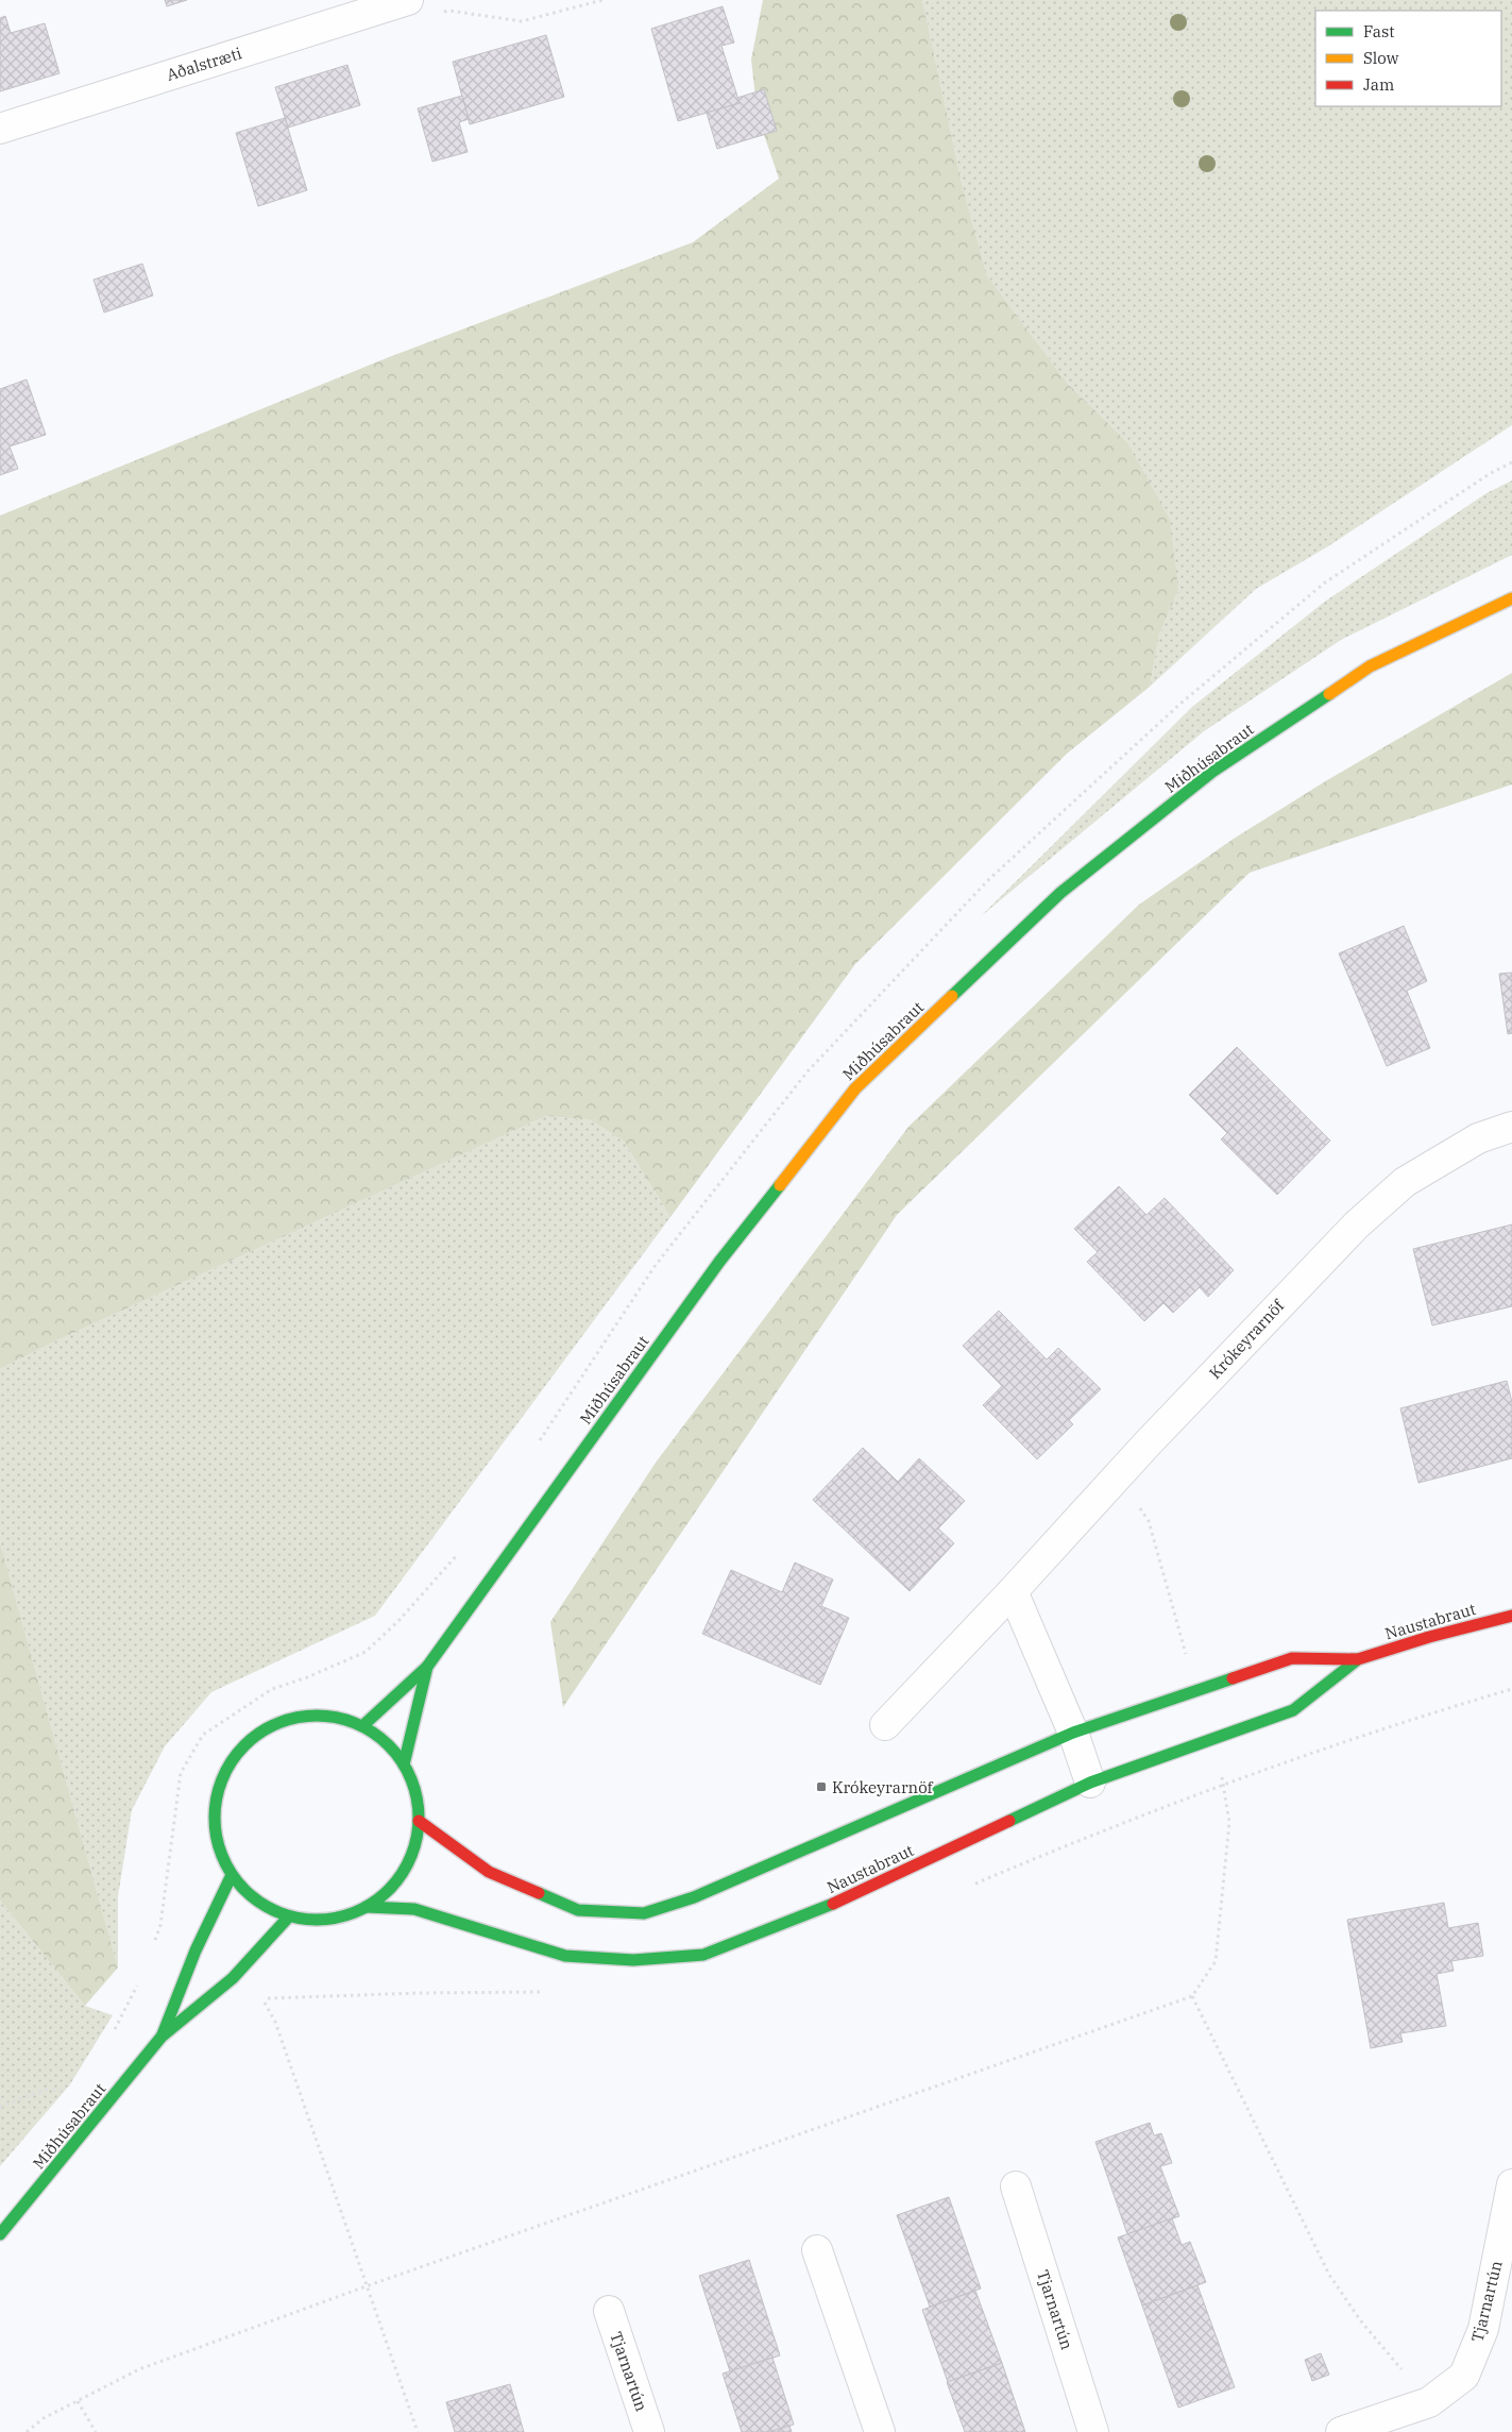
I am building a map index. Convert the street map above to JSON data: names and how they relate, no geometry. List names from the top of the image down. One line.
{"streets":{"street":["Aðalstræti","Miðhúsabraut","Krókeyrarnöf","Naustabraut","Tjarnartún"]},"places":{"transit":["Krókeyrarnöf"]},"legend":["Fast","Slow","Jam"]}
